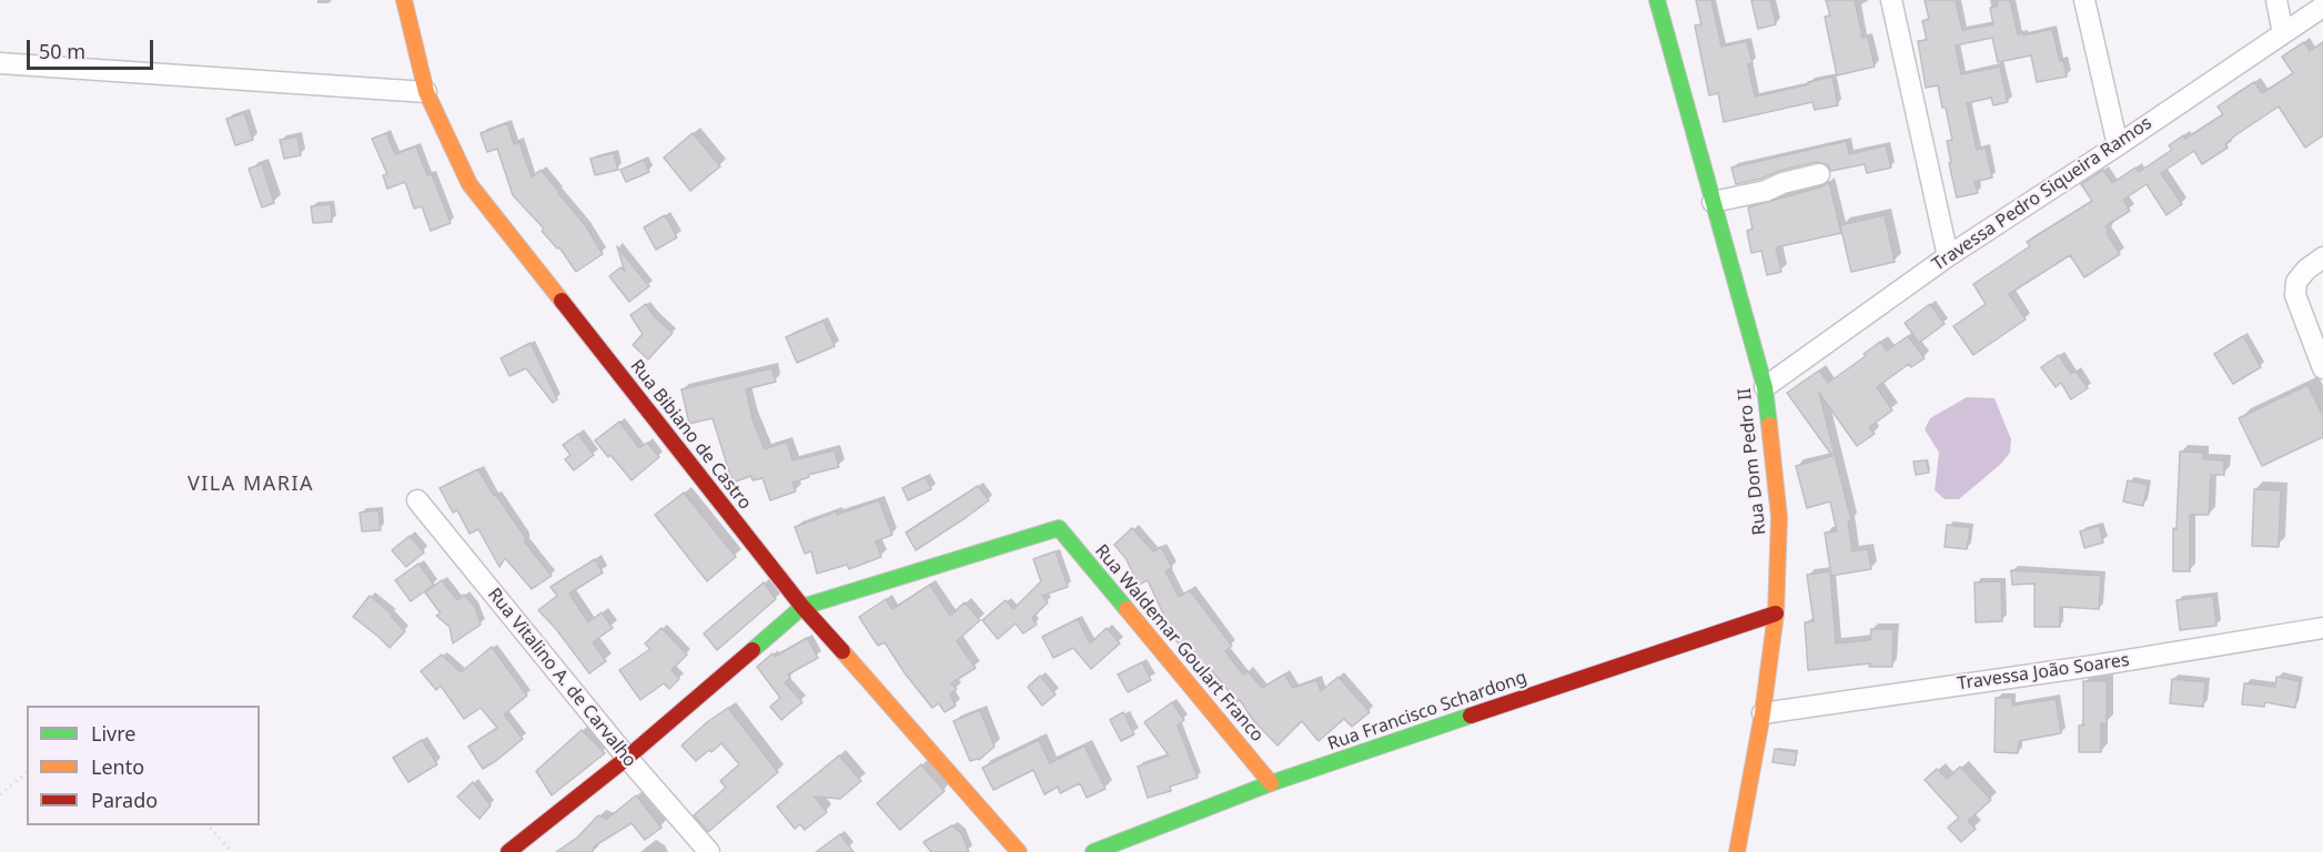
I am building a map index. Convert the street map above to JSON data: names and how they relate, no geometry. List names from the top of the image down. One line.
{"streets":{"street":["Travessa Pedro Siqueira Ramos","Rua Bibiano de Castro","Rua Dom Pedro II","Rua Waldemar Goulart Franco","Travessa João Soares","Rua Vitalino A. de Carvalho","Rua Francisco Schardong"]},"crossings":[["Travessa Pedro Siqueira Ramos","Rua Dom Pedro II"],["Rua Bibiano de Castro","Rua Waldemar Goulart Franco"],["Rua Dom Pedro II","Travessa João Soares"],["Rua Dom Pedro II","Rua Francisco Schardong"],["Rua Waldemar Goulart Franco","Rua Francisco Schardong"]],"districts":["VILA MARIA"],"legend":["Livre","Lento","Parado"],"scale_bar":"50 m"}
